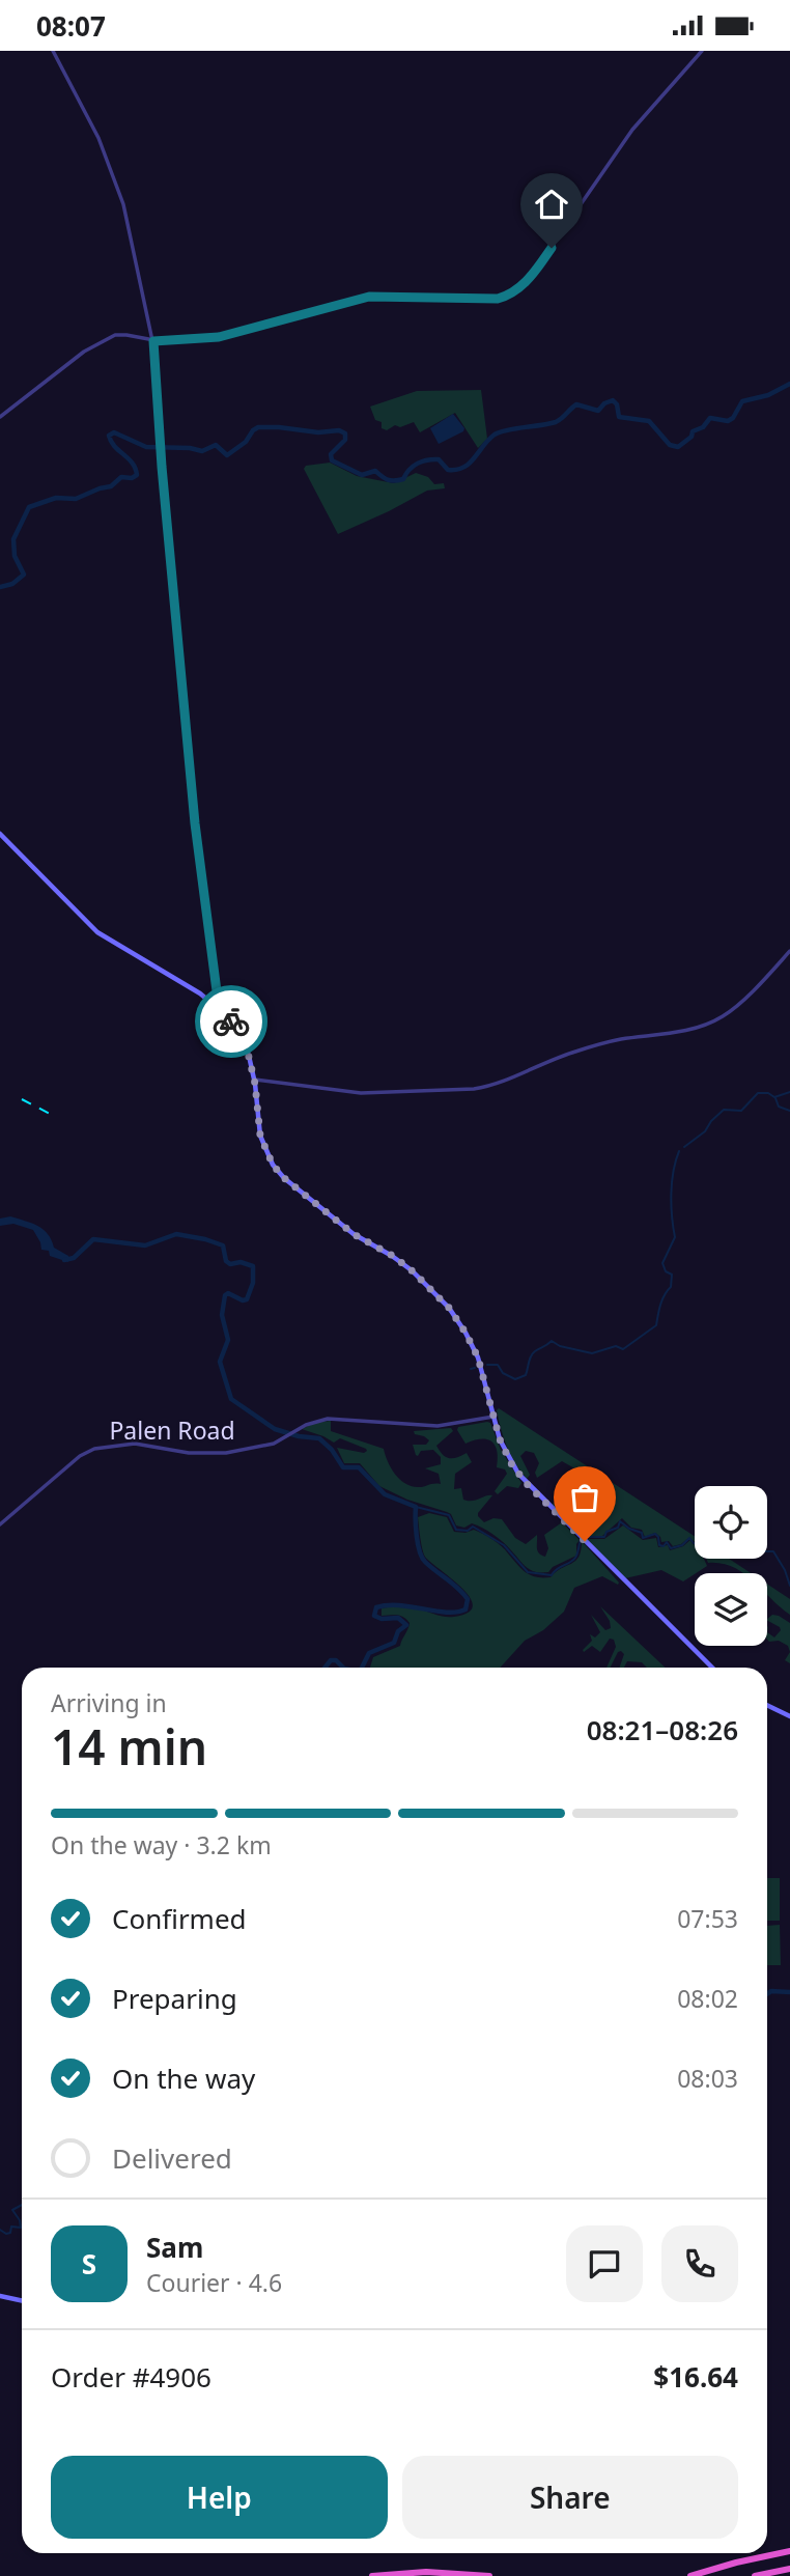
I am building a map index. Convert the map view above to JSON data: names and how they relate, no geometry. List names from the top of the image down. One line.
{"streets":{"street":["Palen Road"]},"page":{"status":"08:07","heading":["14 min","Arriving in","08:21–08:26"],"panel":["Sam","Courier · 4.6","Order #4906","$16.64"],"bar":"On the way · 3.2 km","list":[["Confirmed","07:53"],["Preparing","08:02"],["On the way","08:03"],"Delivered"],"round":"S","buttons":["Help","Share"]}}
